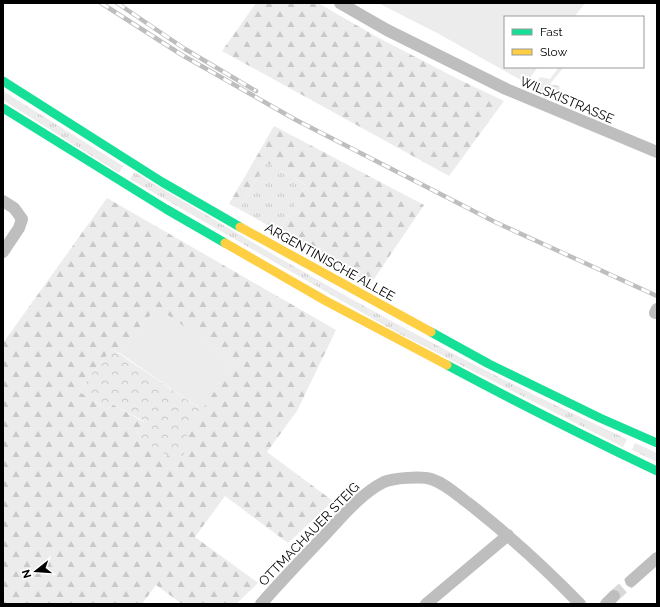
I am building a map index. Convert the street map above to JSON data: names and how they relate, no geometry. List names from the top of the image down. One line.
{"streets":{"main road":["ARGENTINISCHE ALLEE"],"street":["WILSKISTRASSE","OTTMACHAUER STEIG"]},"legend":["Fast","Slow"],"north":"left"}
